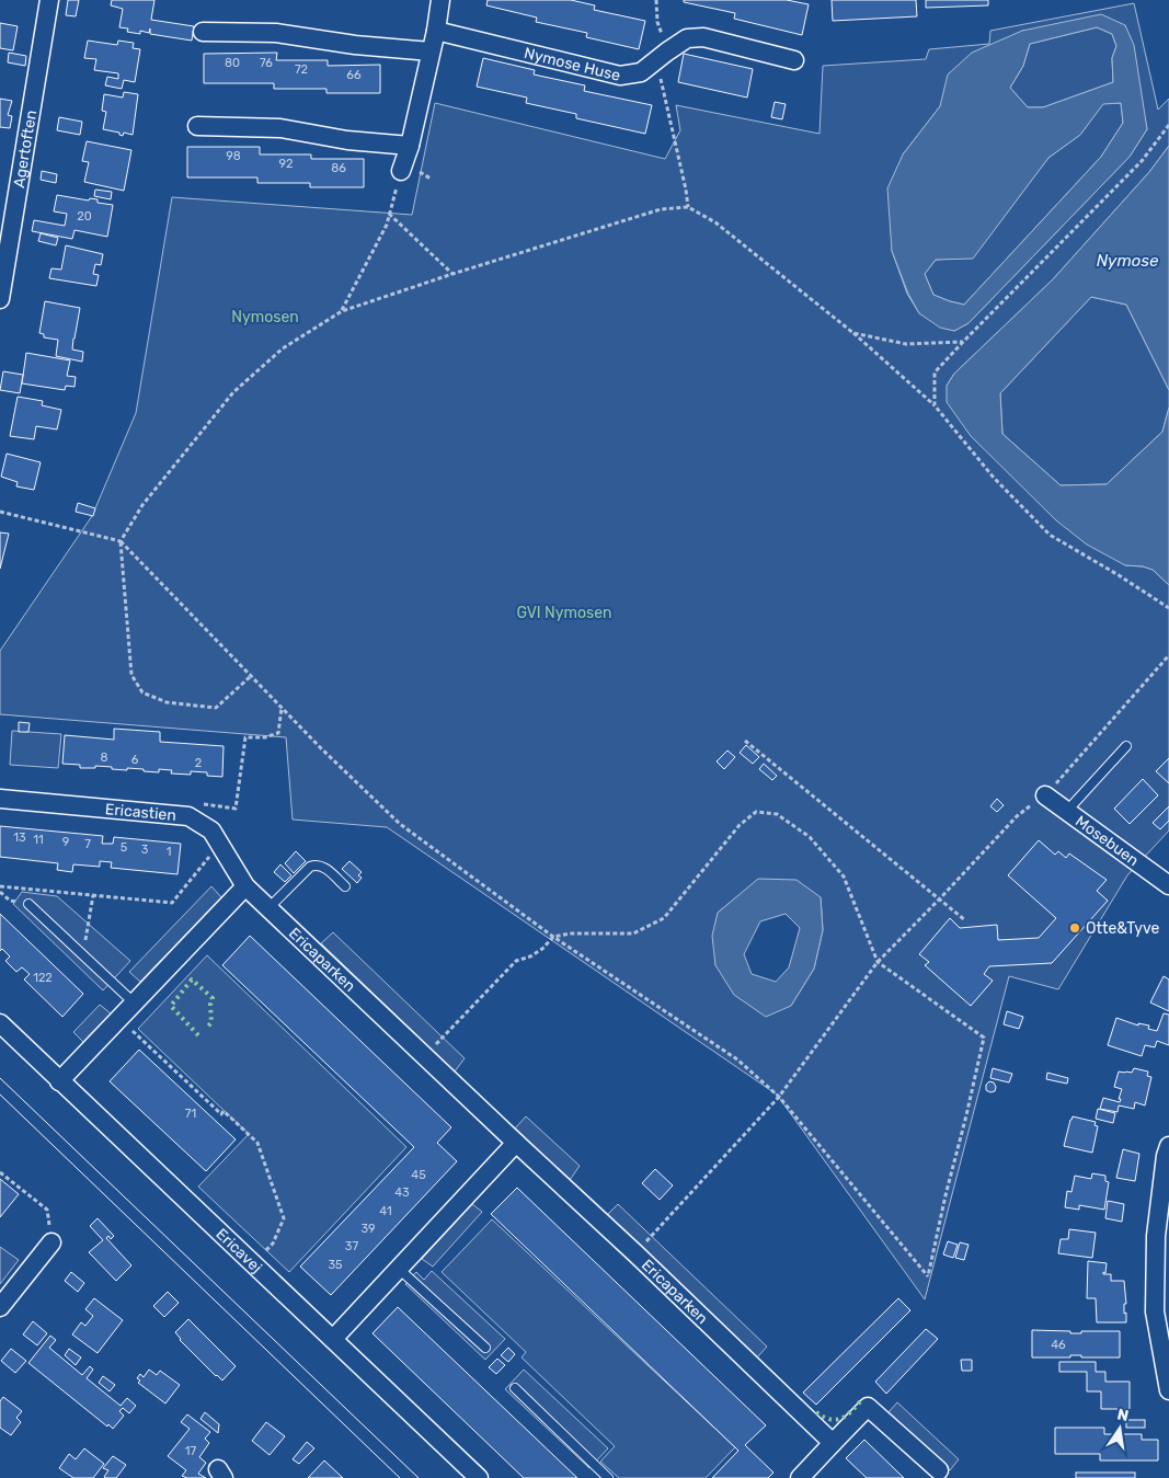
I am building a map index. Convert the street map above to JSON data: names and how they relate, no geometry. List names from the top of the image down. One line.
{"streets":{"street":["Nymose Huse","Agertoften","Ericastien","Mosebuen","Ericaparken","Ericavej"]},"crossings":[["Ericastien","Ericaparken"]],"water":["Nymose"],"parks":["Nymosen","GVI Nymosen"],"places":["Otte&Tyve"],"house_numbers":["80","76","72","66","98","92","86","20","8","6","2","13","11","9","7","5","3","1","122","71","45","43","41","39","37","35","46","17"],"north":"top"}
